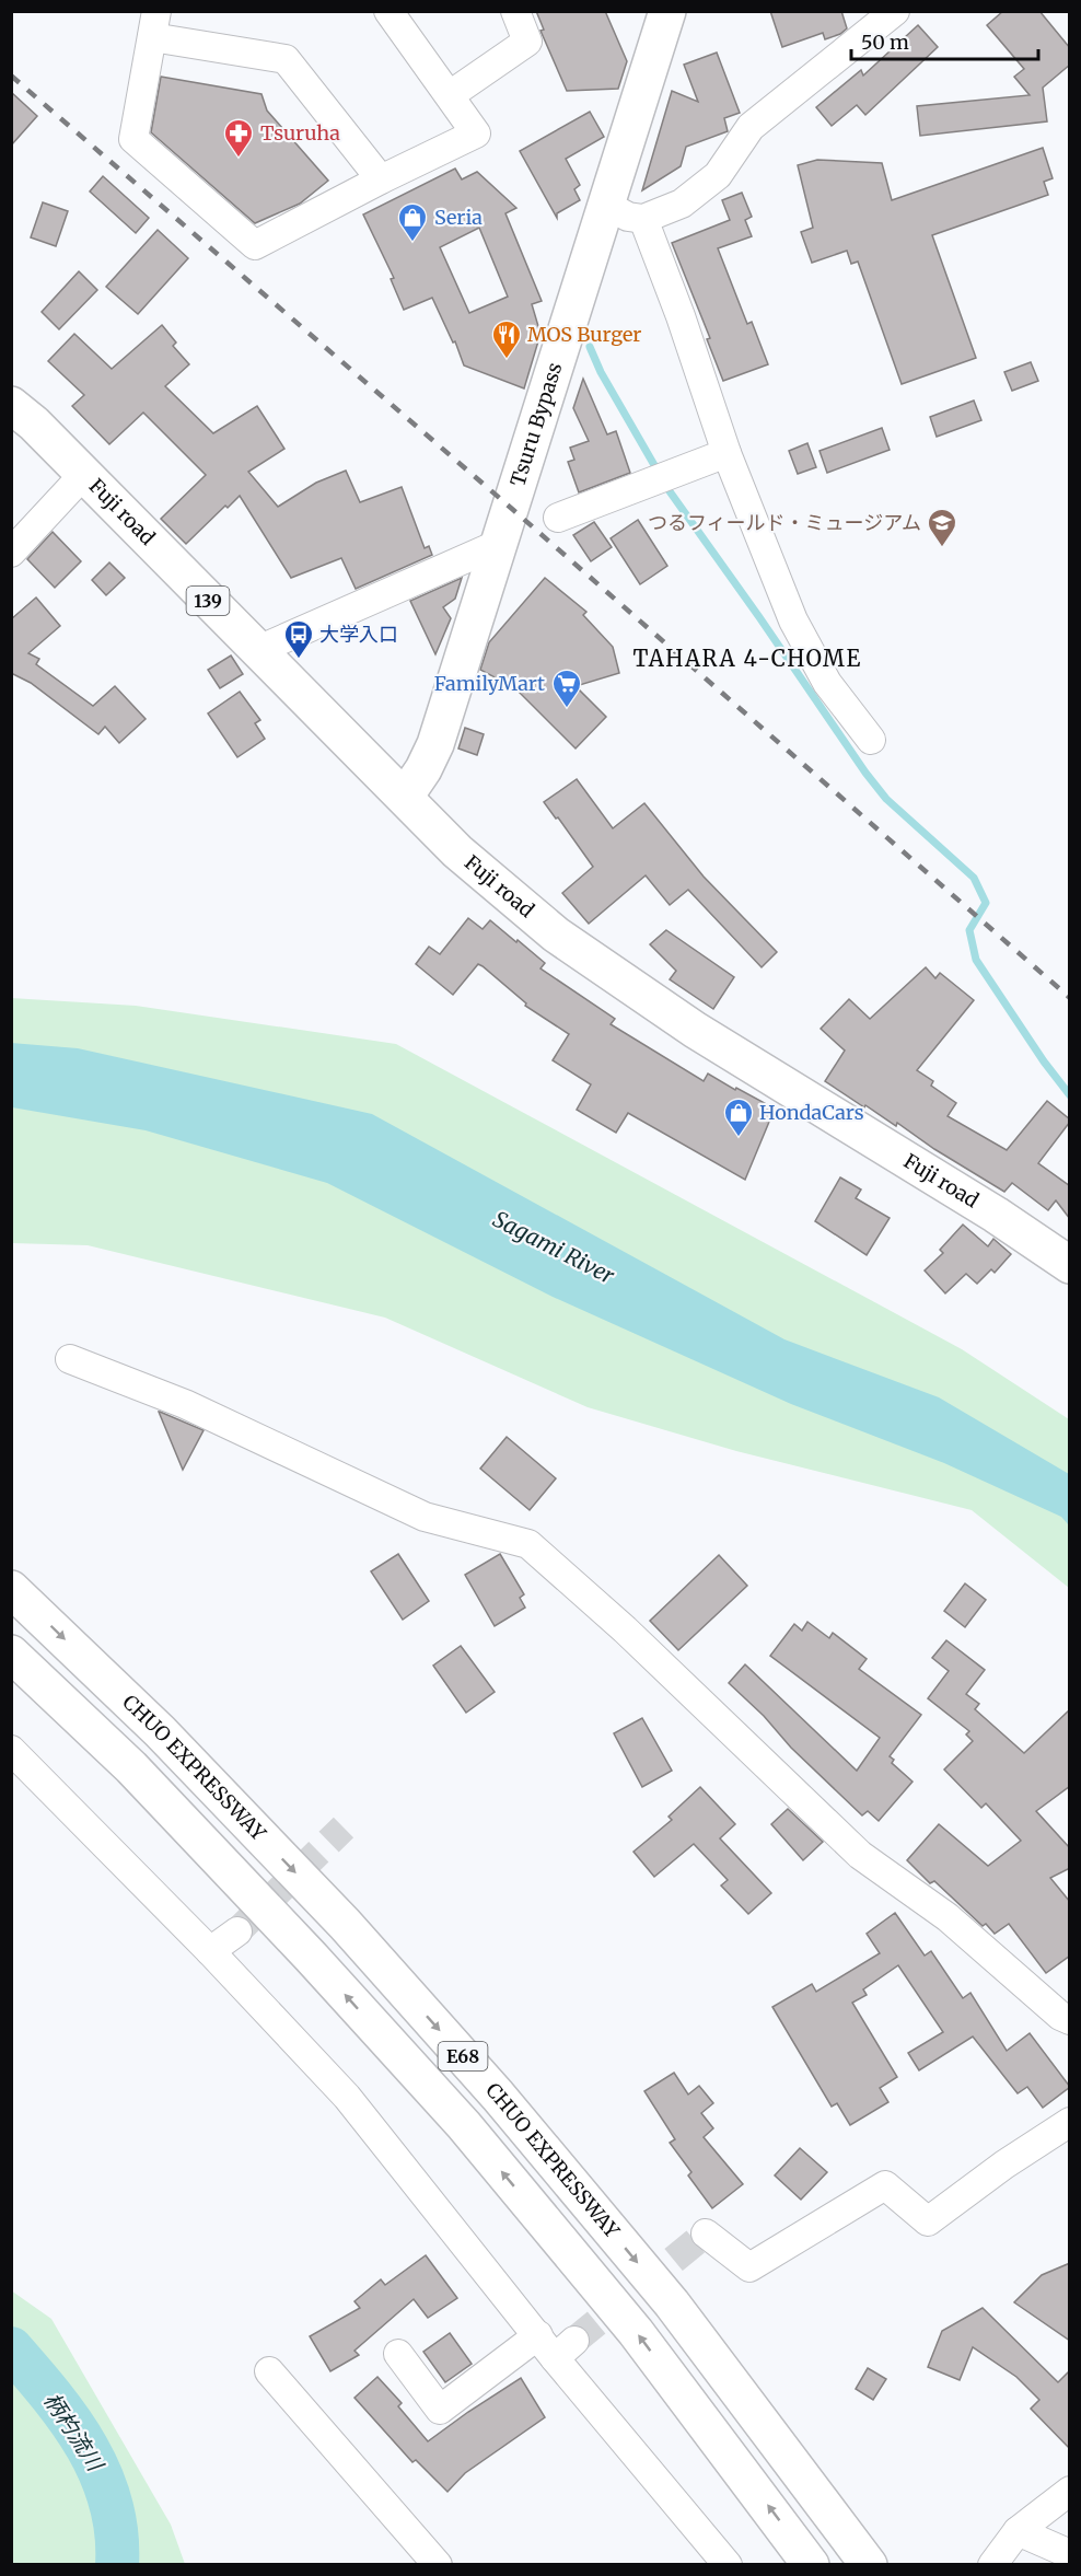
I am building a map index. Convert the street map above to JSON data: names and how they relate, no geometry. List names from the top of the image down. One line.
{"streets":{"highway":["Tsuru Bypass","Fuji road","139","CHUO EXPRESSWAY","E68"]},"crossings":[["Tsuru Bypass","Fuji road"]],"districts":["TAHARA 4-CHOME"],"water":["Sagami River","柄杓流川"],"places":{"pharmacy":["Tsuruha"],"shop":["Seria","HondaCars"],"restaurant":["MOS Burger"],"school or university":["つるフィールド・ミュージアム"],"bus stop":["大学入口"],"supermarket":["FamilyMart"]},"scale_bar":"50 m"}
